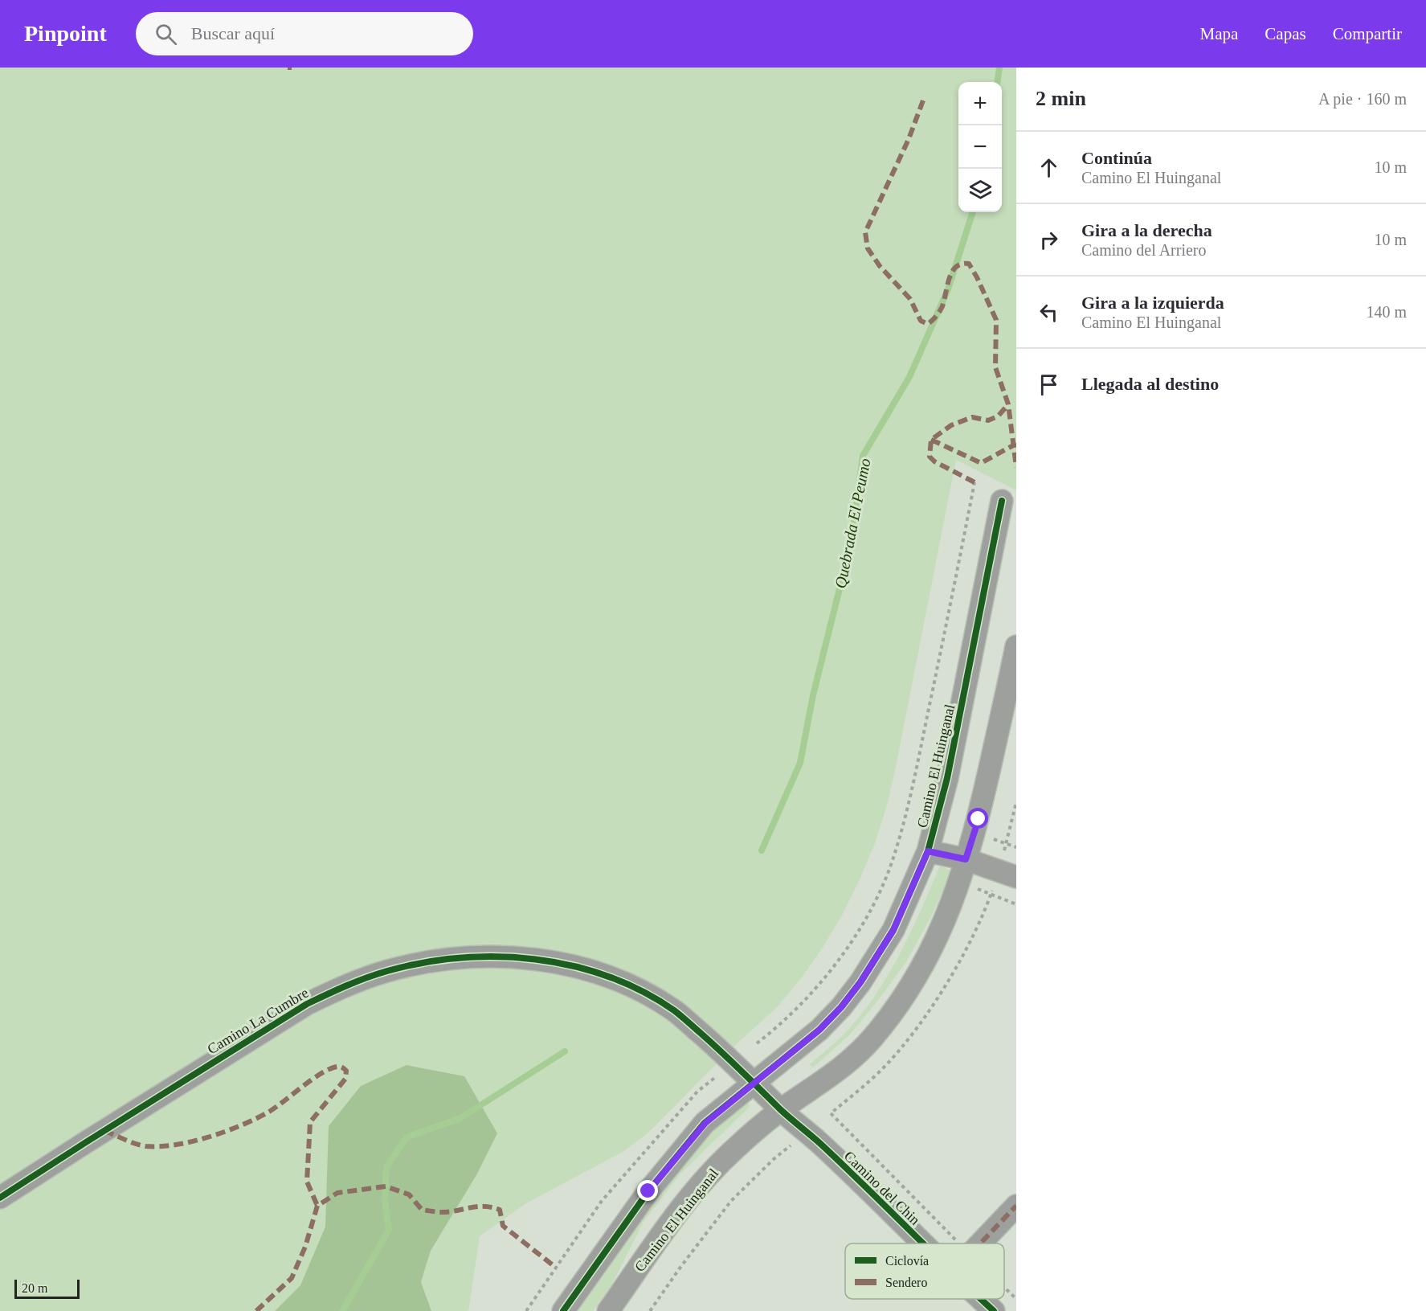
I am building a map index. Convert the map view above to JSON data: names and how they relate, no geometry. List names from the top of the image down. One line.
{"streets":{"street":["Camino El Huinganal","Camino La Cumbre","Camino del Chin"]},"crossings":[["Camino El Huinganal","Camino La Cumbre"],["Camino El Huinganal","Camino del Chin"],["Camino La Cumbre","Camino del Chin"]],"water":["Quebrada El Peumo"],"legend":["Ciclovía","Sendero"],"scale_bar":"20 m","page":{"header":"Pinpoint","search":"Buscar aquí","nav":["Mapa","Capas","Compartir"],"heading":["2 min","A pie · 160 m"],"map_buttons":["+","−"],"list":[["Continúa","Camino El Huinganal","10 m"],["Gira a la derecha","Camino del Arriero","10 m"],["Gira a la izquierda","Camino El Huinganal","140 m"],"Llegada al destino"],"scale":"20 m"}}
